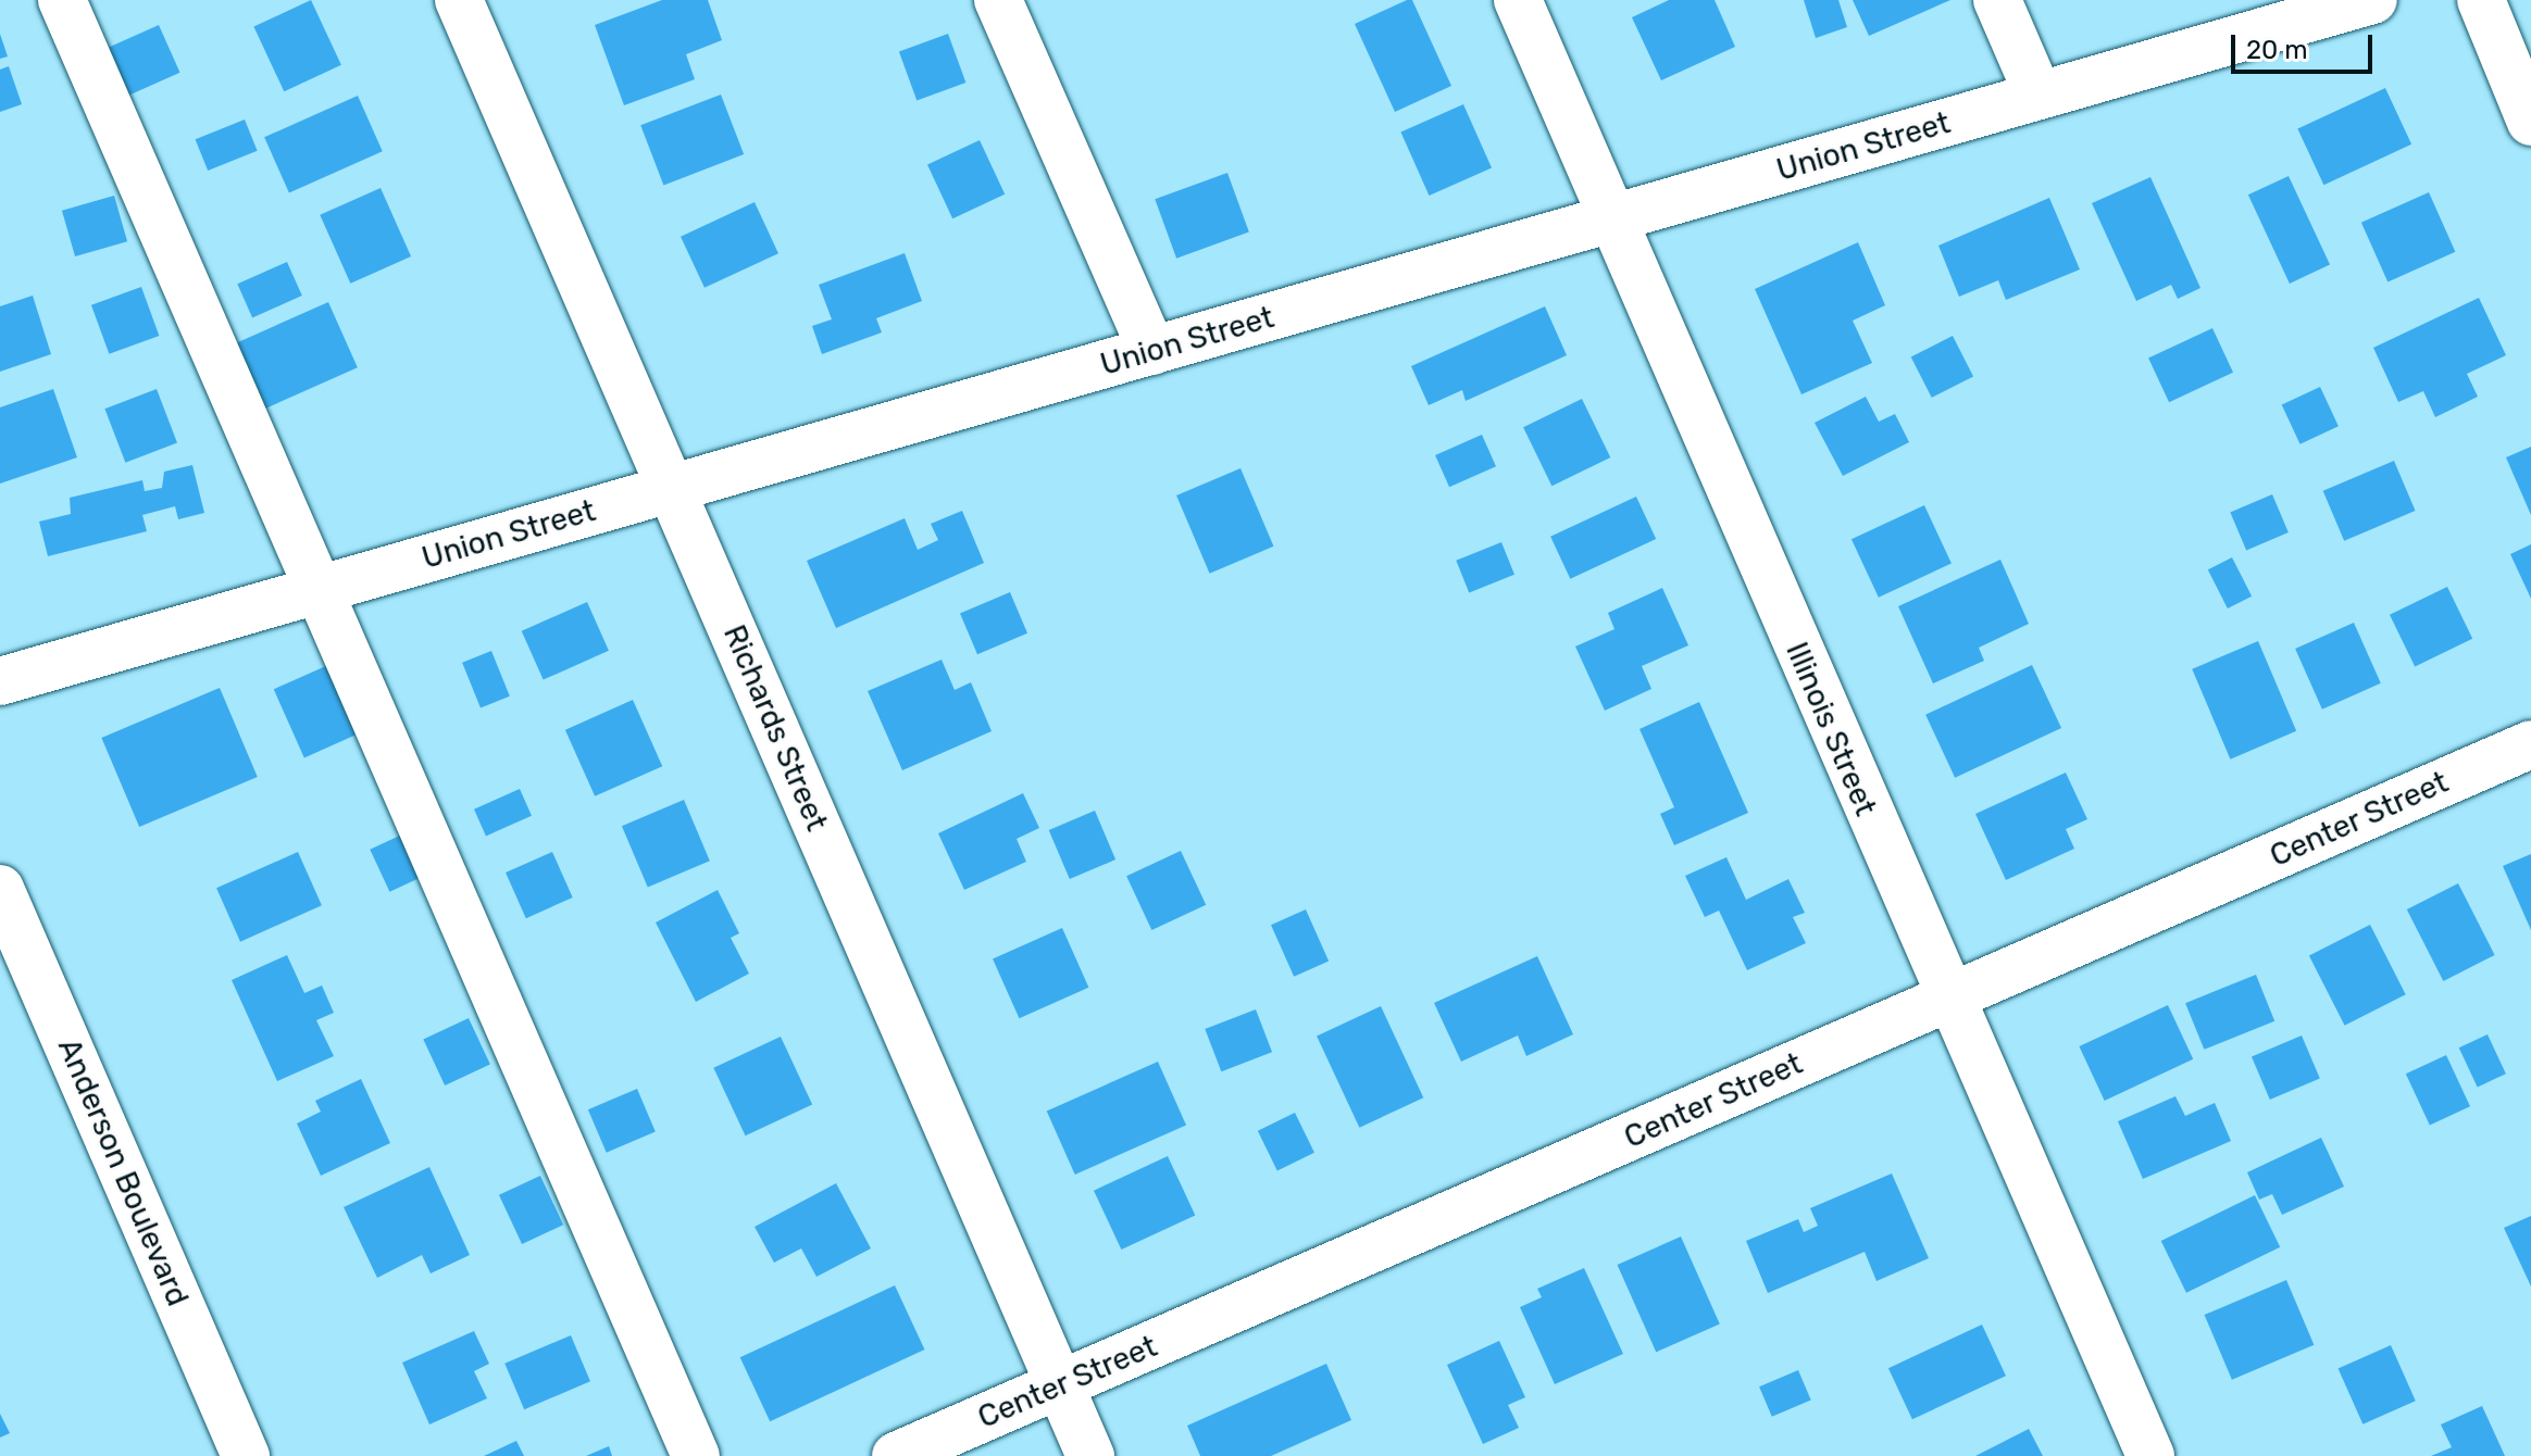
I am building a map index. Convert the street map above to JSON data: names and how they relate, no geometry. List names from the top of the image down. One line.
{"streets":{"street":["Union Street","Richards Street","Illinois Street","Center Street","Anderson Boulevard"]},"crossings":[["Union Street","Richards Street"],["Union Street","Illinois Street"],["Richards Street","Center Street"],["Illinois Street","Center Street"]],"scale_bar":"20 m"}
